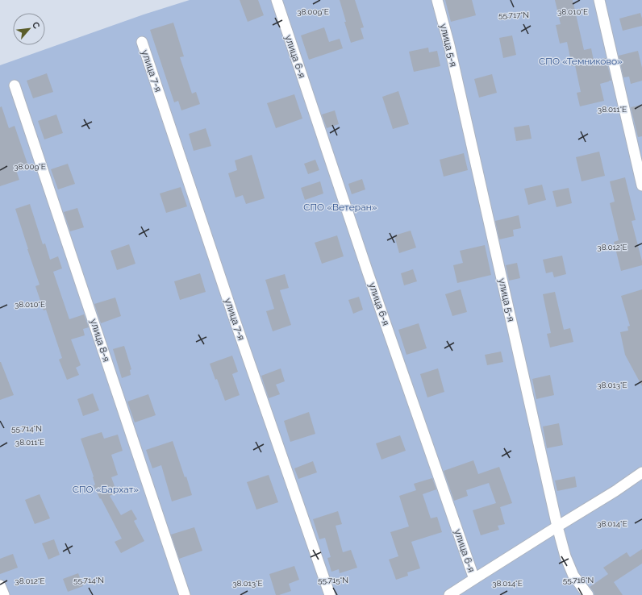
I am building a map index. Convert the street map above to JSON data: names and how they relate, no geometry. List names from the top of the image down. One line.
{"streets":{"street":["улица 5-я","улица 6-я","улица 7-я","улица 8-я"]},"parks":["СПО «Темниково»","СПО «Ветеран»","СПО «Бархат»"],"north":"top right","coordinates":["38.009°E","38.010°E","55.717°N","38.011°E","38.012°E","38.013°E","55.714°N","38.014°E","55.715°N","55.716°N"]}
